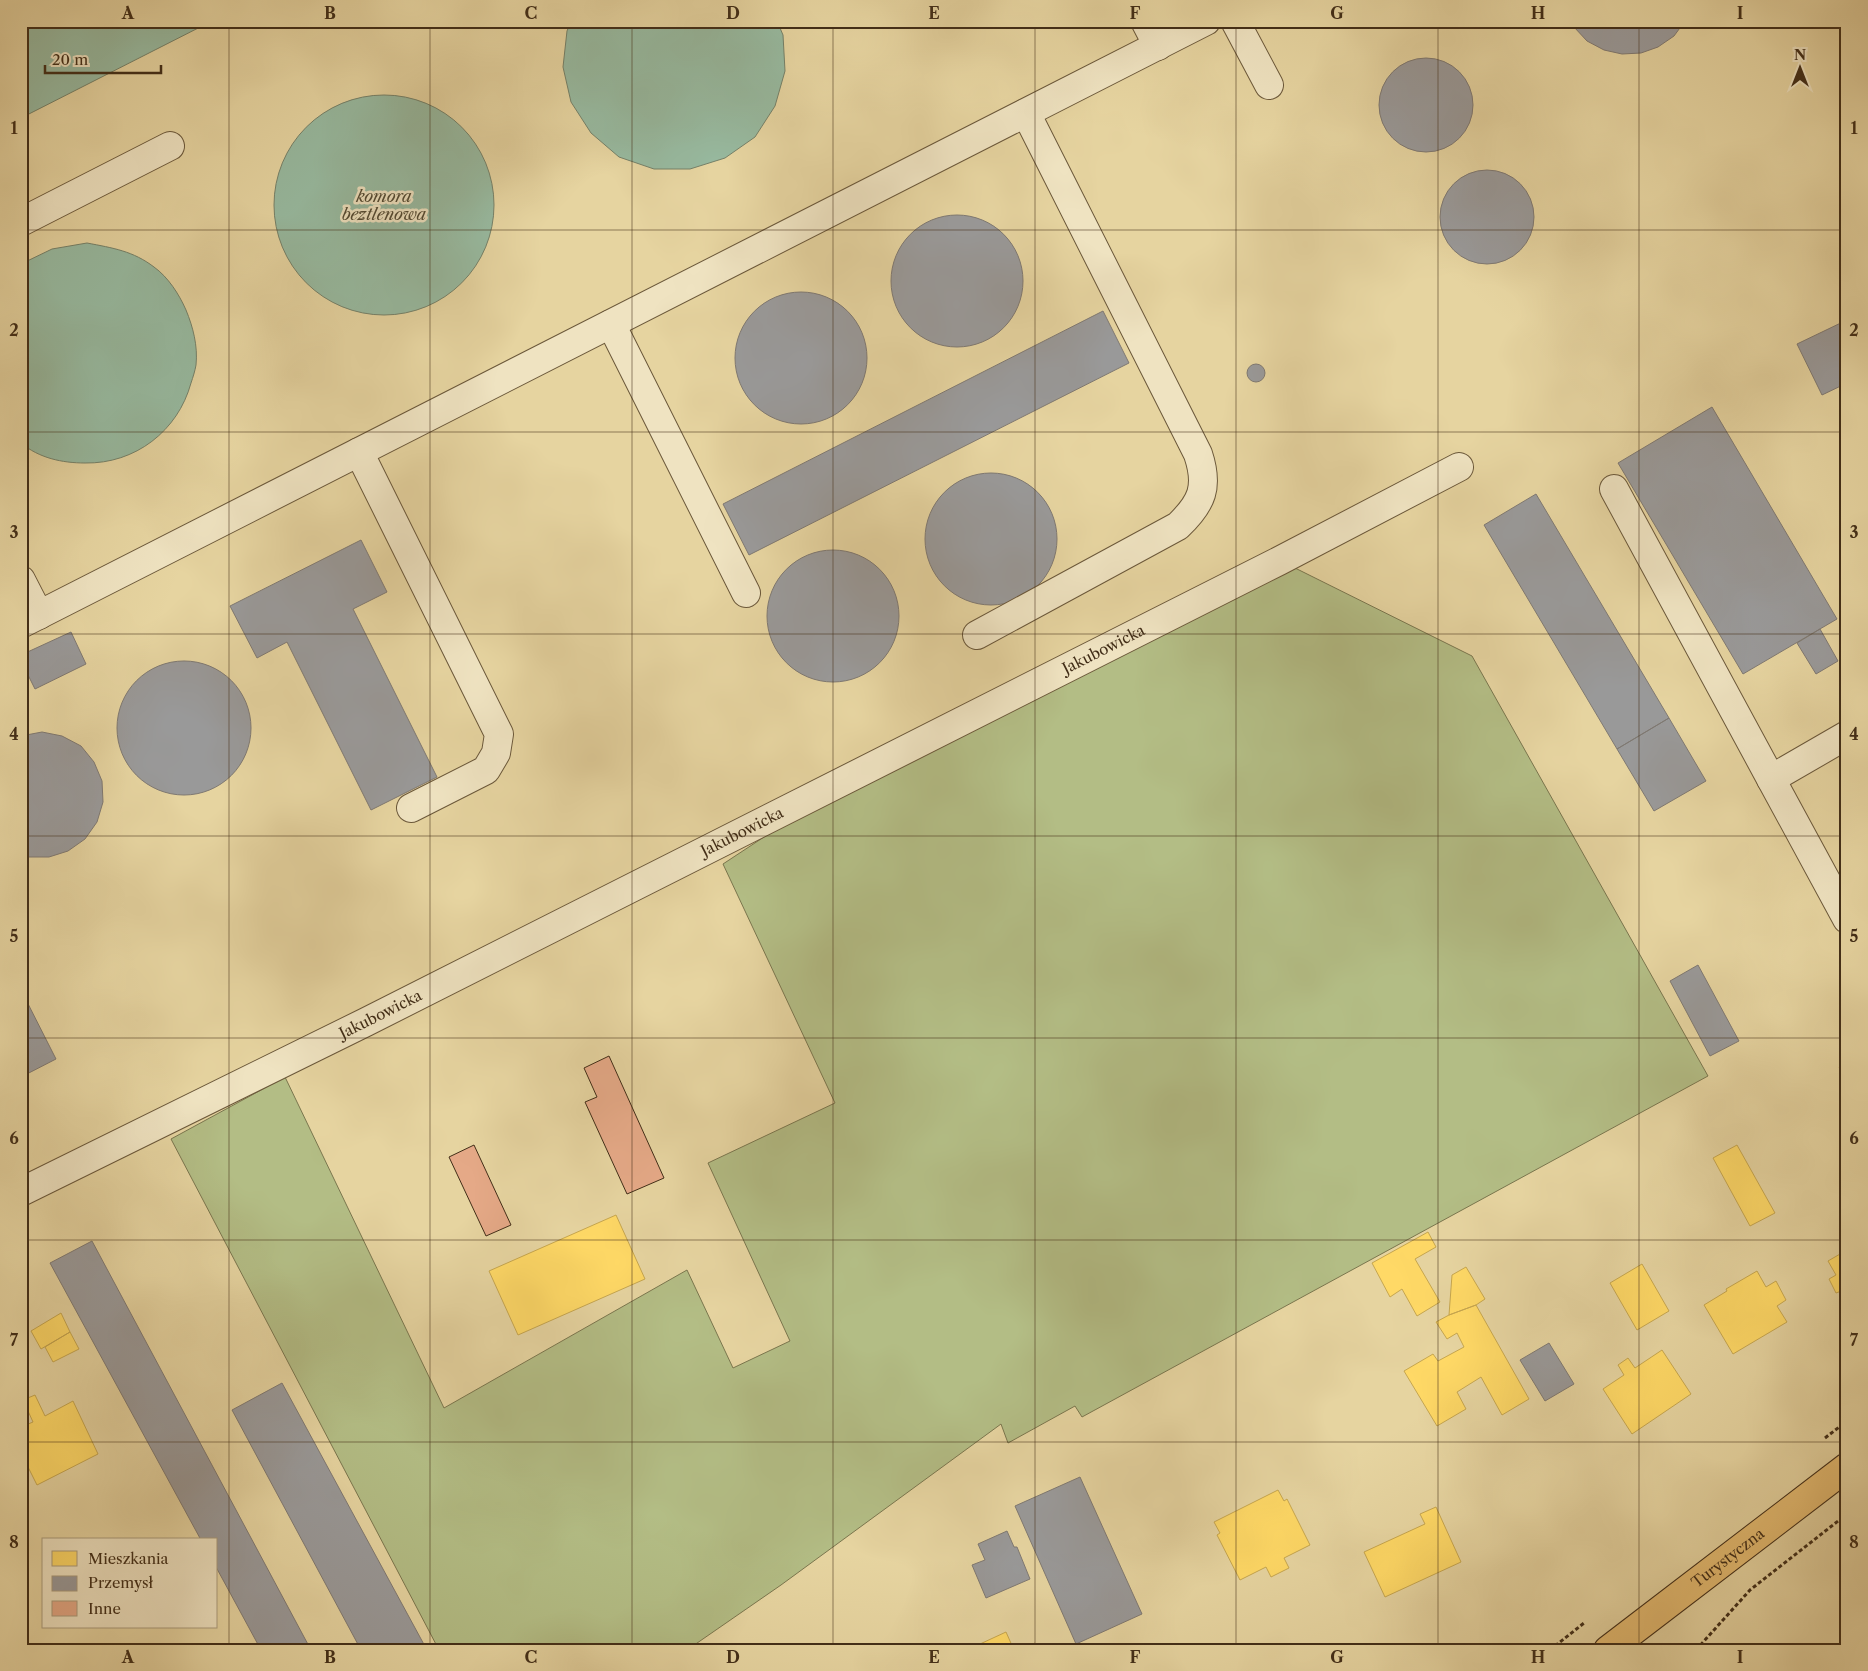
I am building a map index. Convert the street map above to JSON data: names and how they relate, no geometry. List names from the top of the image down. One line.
{"streets":{"main road":["Turystyczna"],"street":["Jakubowicka"]},"water":["komora beztlenowa"],"legend":["Mieszkania","Przemysł","Inne"],"scale_bar":"20 m","north":"top","grid":{"columns":["A","B","C","D","E","F","G","H","I"],"rows":["1","2","3","4","5","6","7","8"]}}
